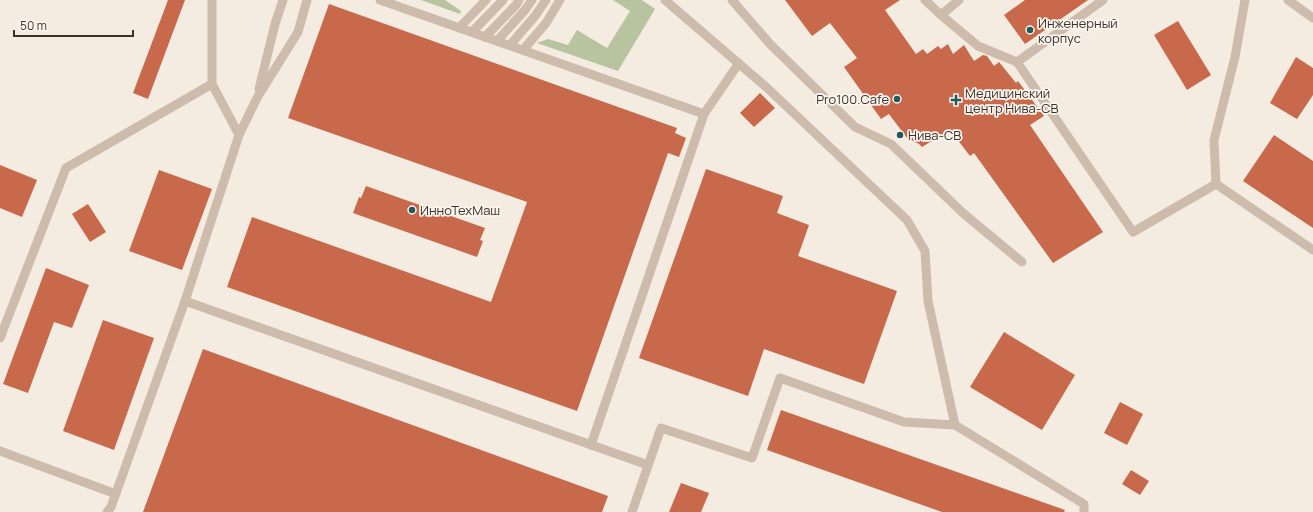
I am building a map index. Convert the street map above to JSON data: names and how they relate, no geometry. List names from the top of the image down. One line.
{"places":{"other":["Инженерный корпус","Pro100.Cafe","Нива-СВ","ИнноТехМаш"],"health":["Медицинский центр Нива-СВ"]},"scale_bar":"50 m"}
